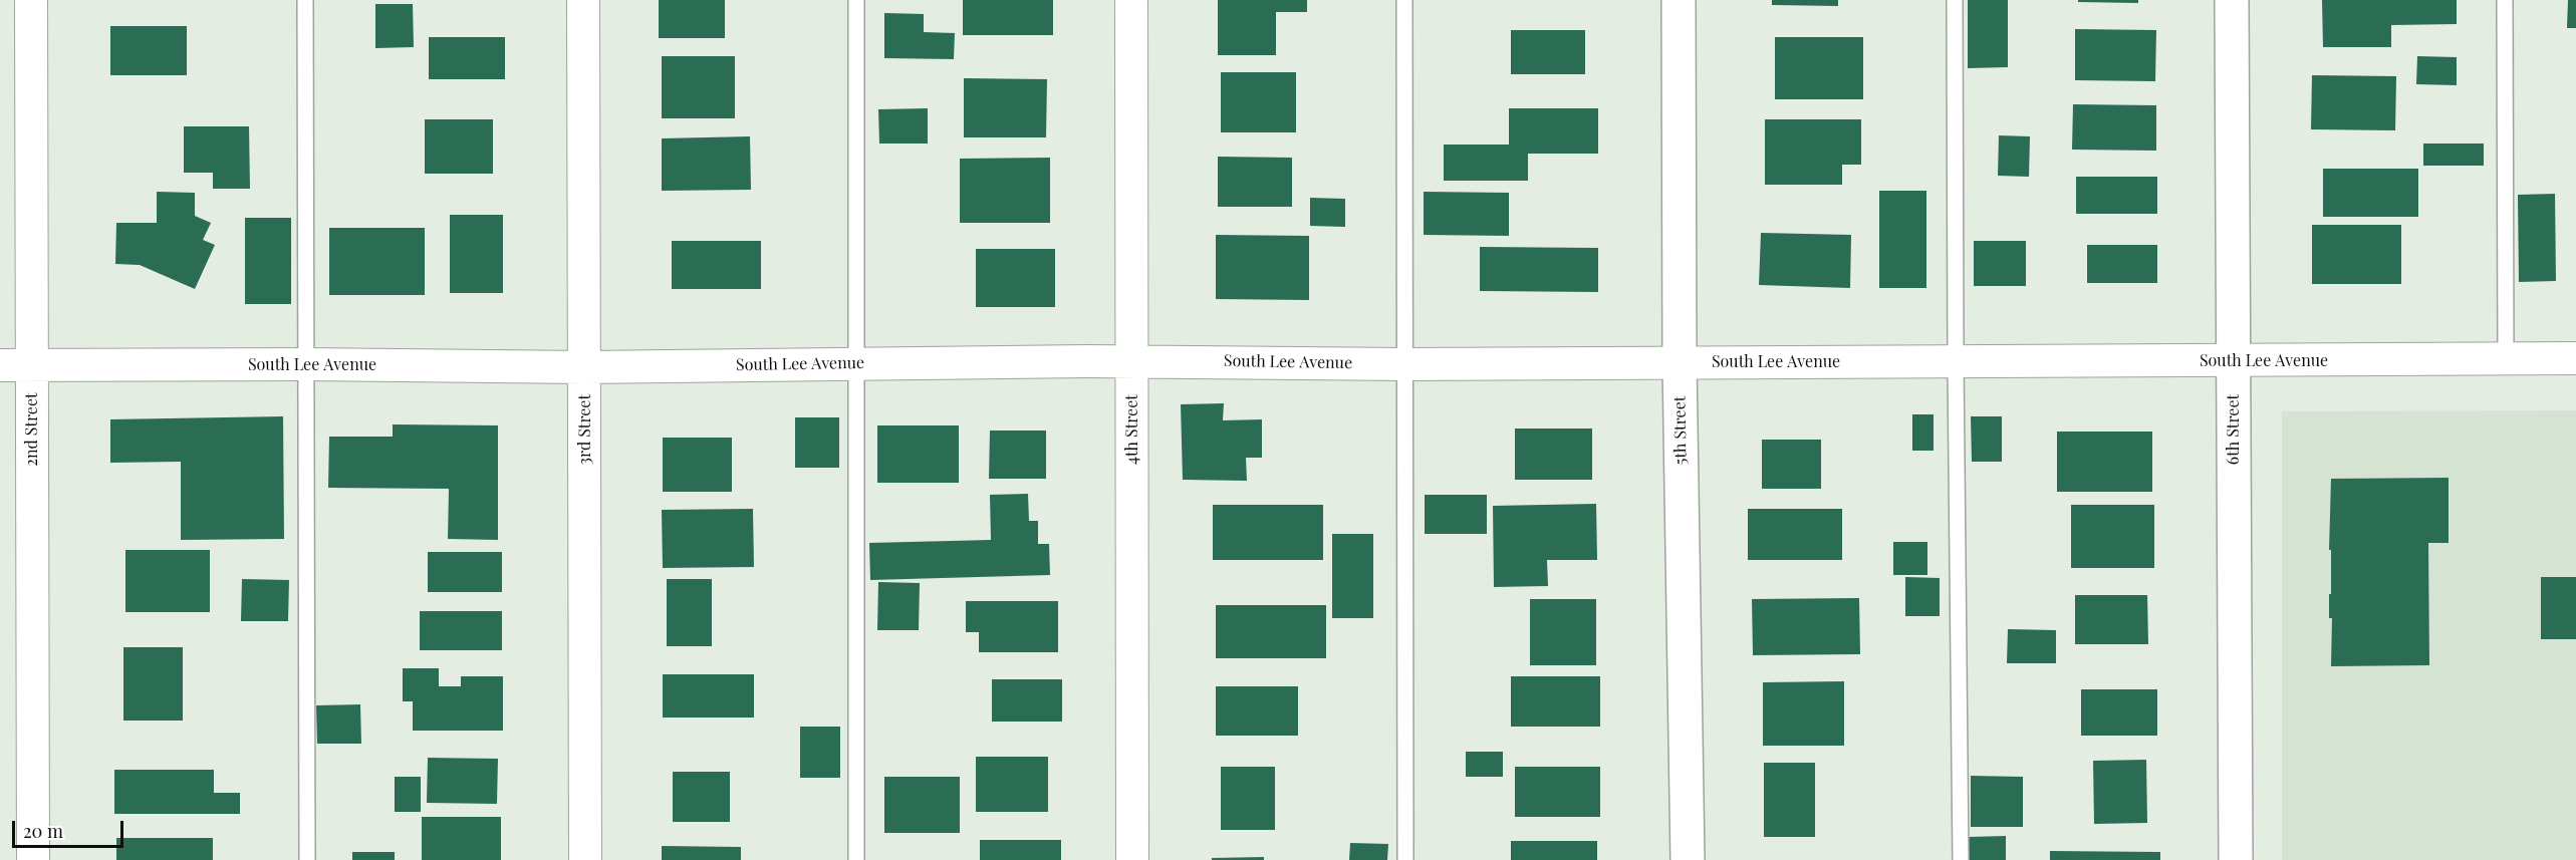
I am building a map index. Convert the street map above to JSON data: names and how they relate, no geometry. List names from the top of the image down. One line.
{"streets":{"street":["South Lee Avenue","2nd Street","3rd Street","4th Street","6th Street","5th Street"]},"crossings":[["South Lee Avenue","2nd Street"],["South Lee Avenue","3rd Street"],["South Lee Avenue","4th Street"],["South Lee Avenue","6th Street"],["South Lee Avenue","5th Street"]],"scale_bar":"20 m"}
